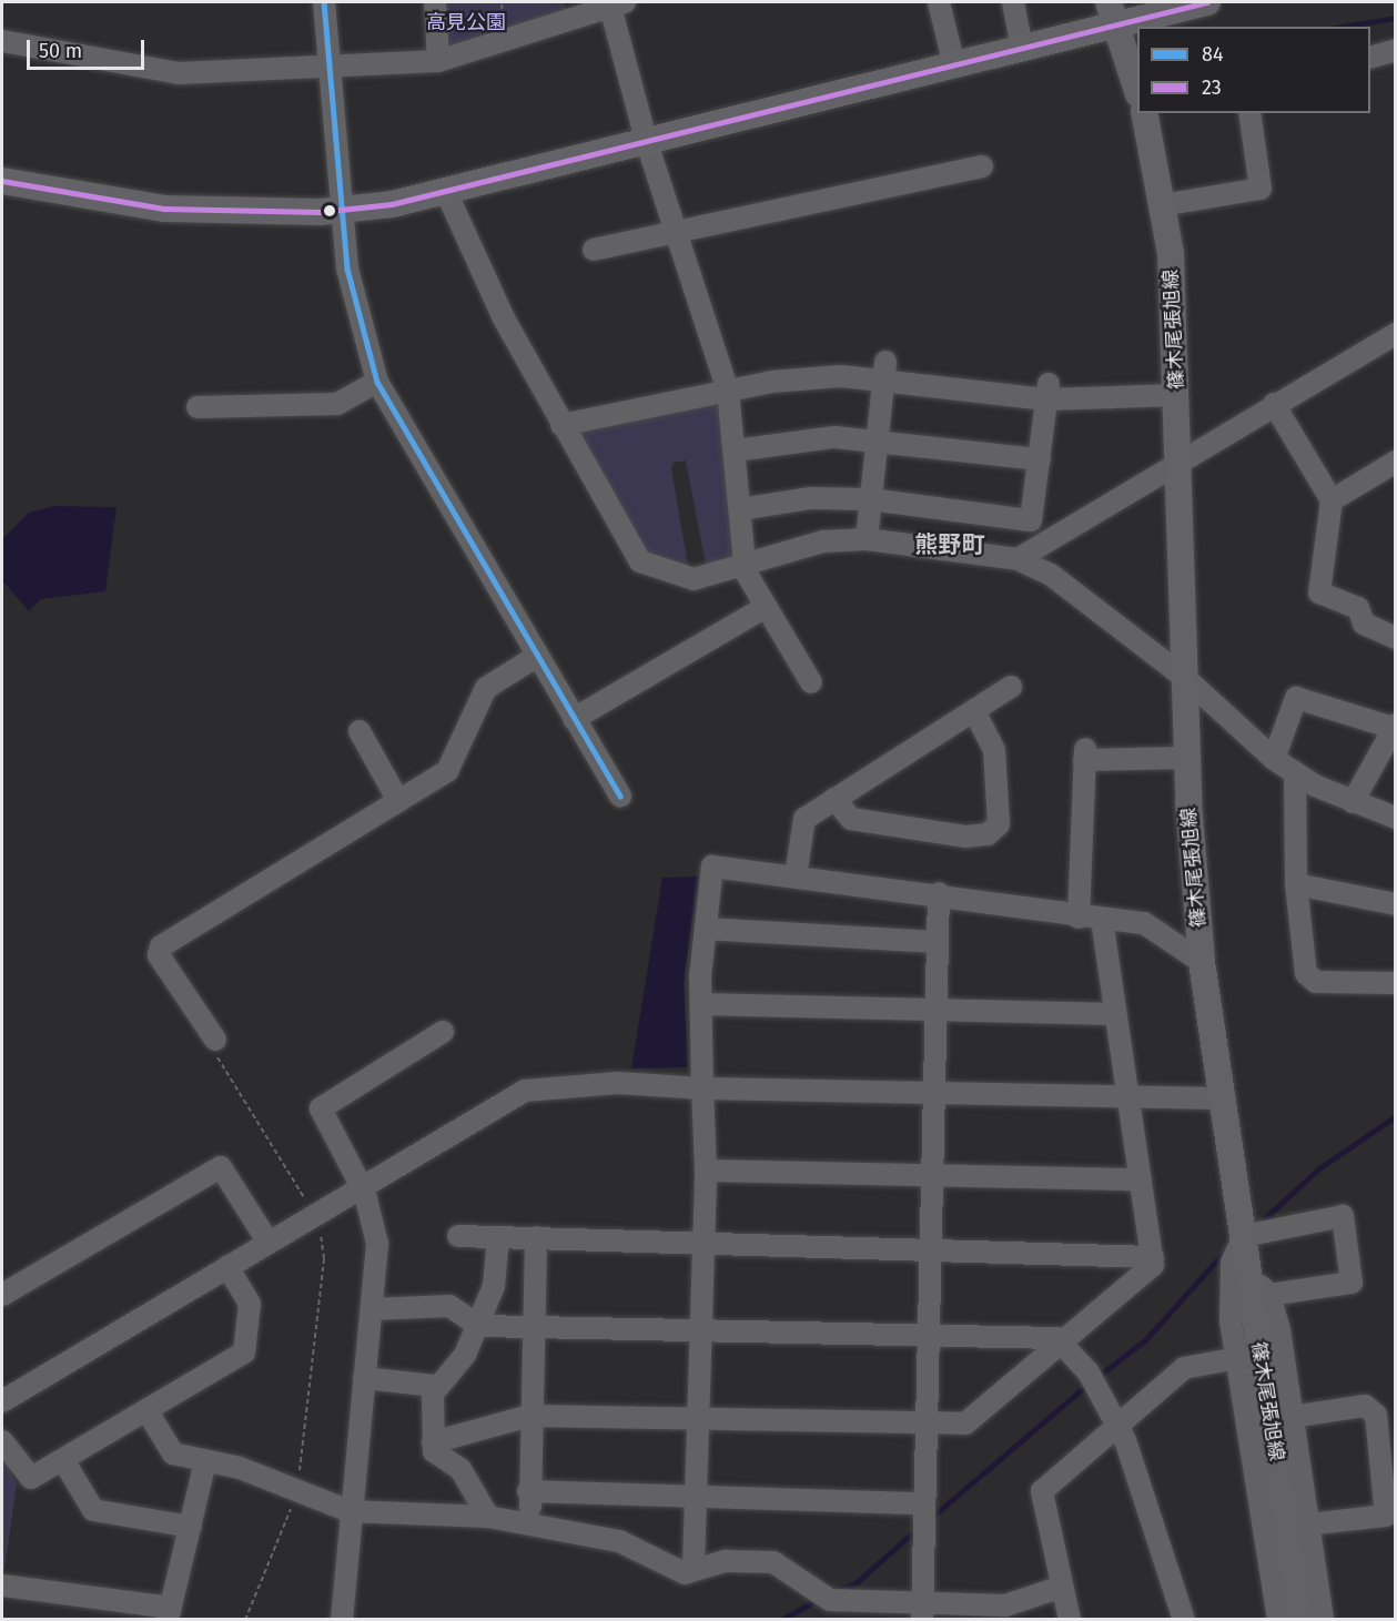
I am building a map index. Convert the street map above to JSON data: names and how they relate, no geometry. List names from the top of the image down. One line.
{"streets":{"main road":["篠木尾張旭線"]},"districts":["熊野町"],"parks":["高見公園"],"lines":["transit line 84","transit line 23"],"legend":["84","23"],"scale_bar":"50 m"}
